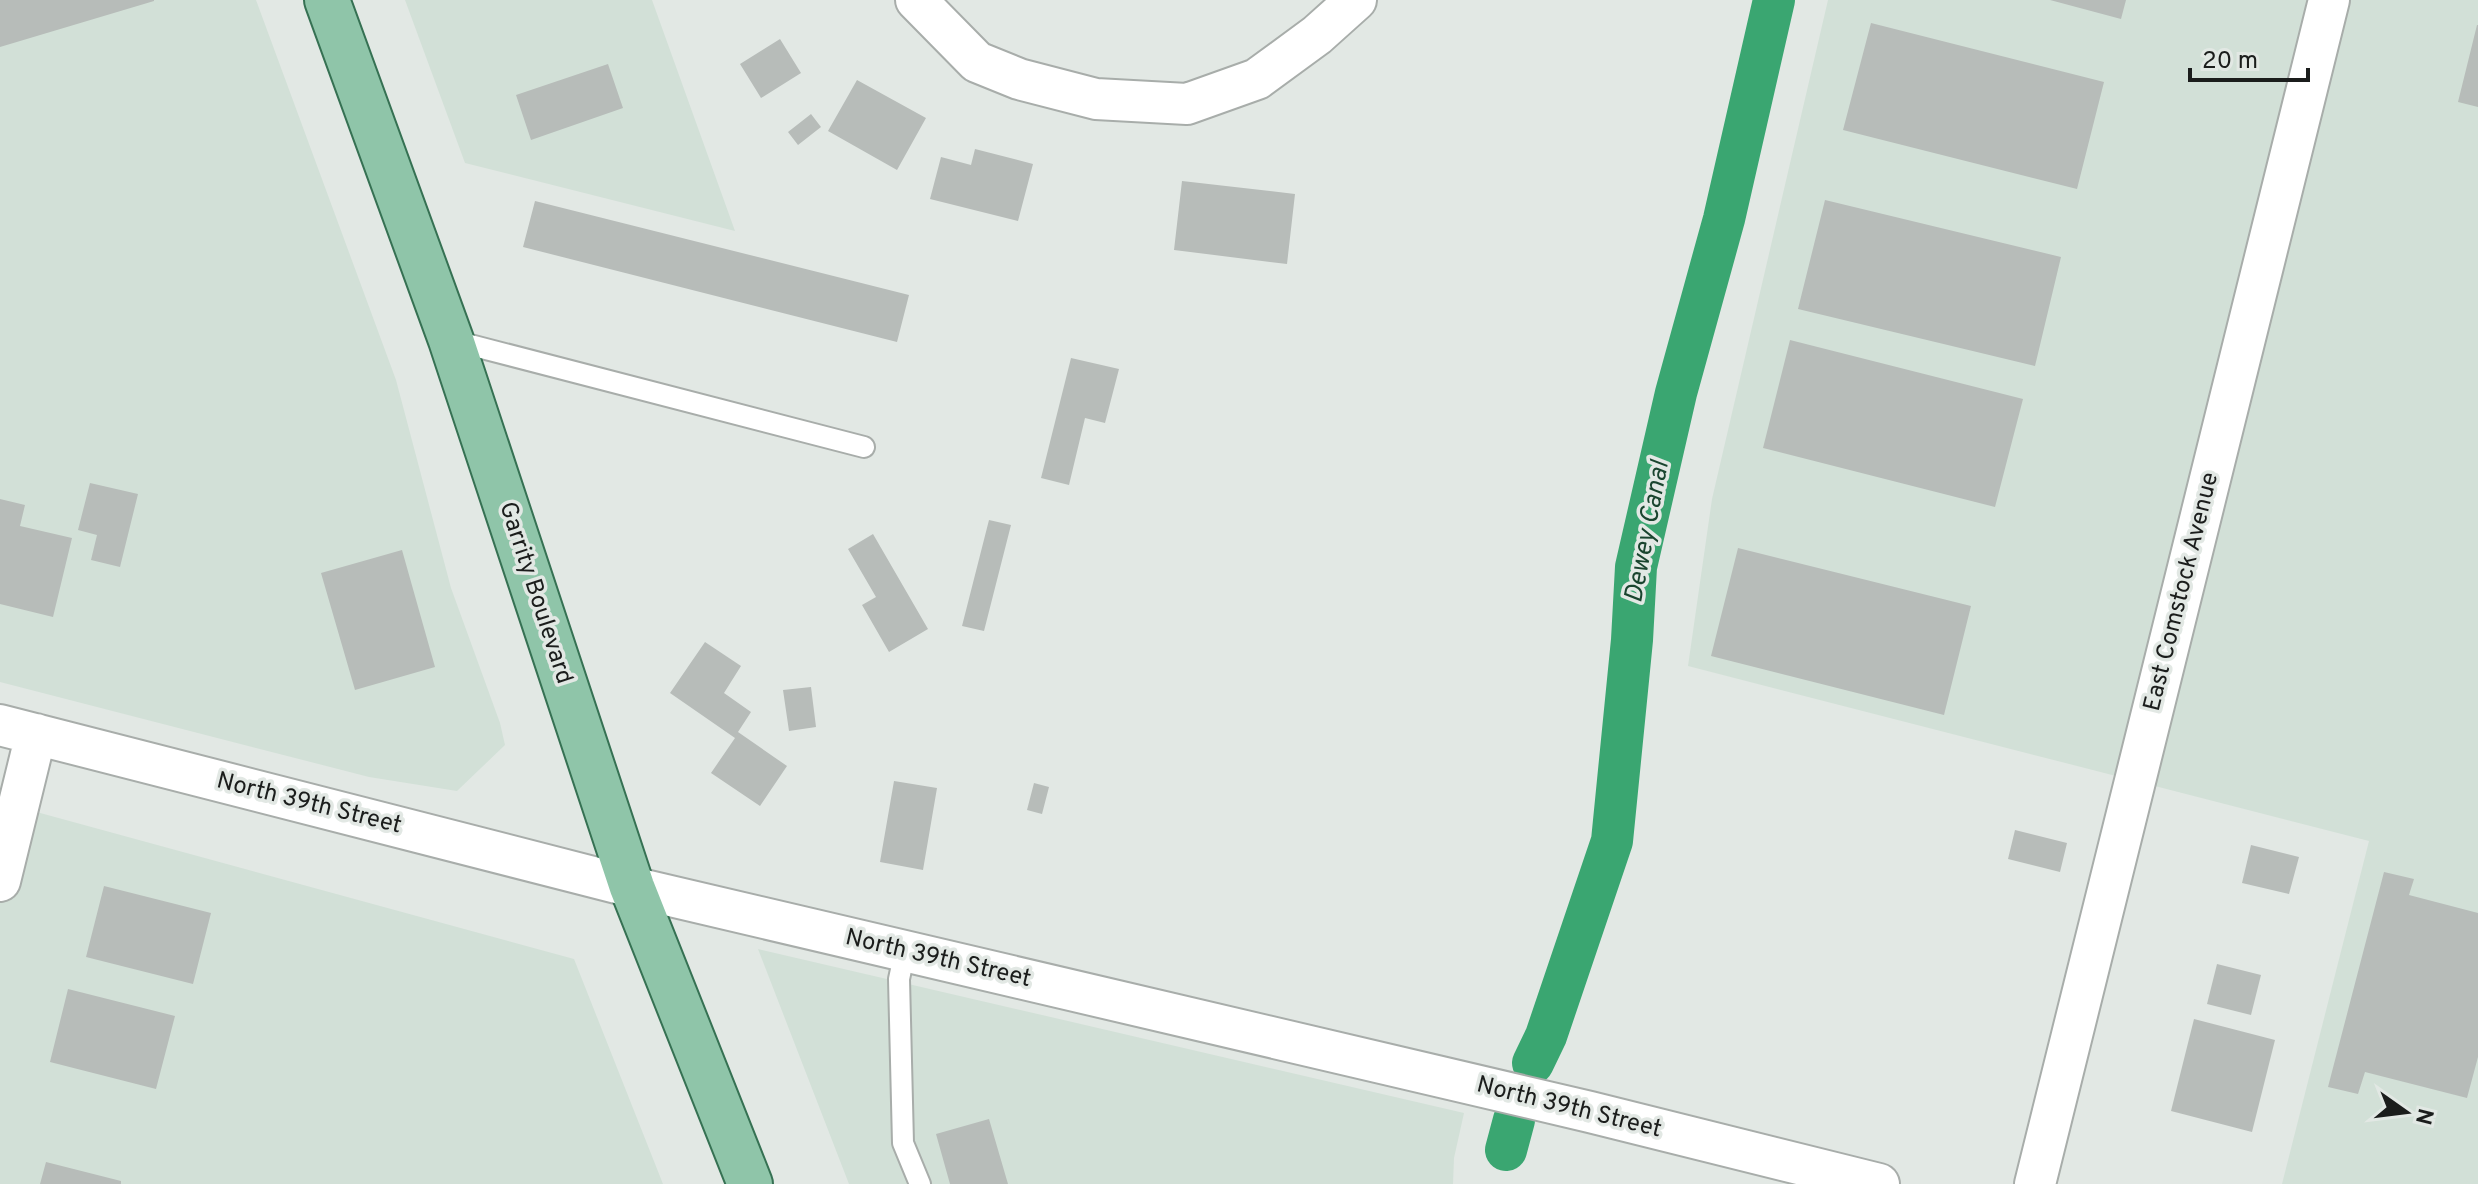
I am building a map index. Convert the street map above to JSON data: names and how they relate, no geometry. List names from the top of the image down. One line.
{"streets":{"main road":["Garrity Boulevard"],"street":["East Comstock Avenue","North 39th Street"]},"crossings":[["Garrity Boulevard","North 39th Street"]],"water":["Dewey Canal"],"scale_bar":"20 m","north":"right"}
